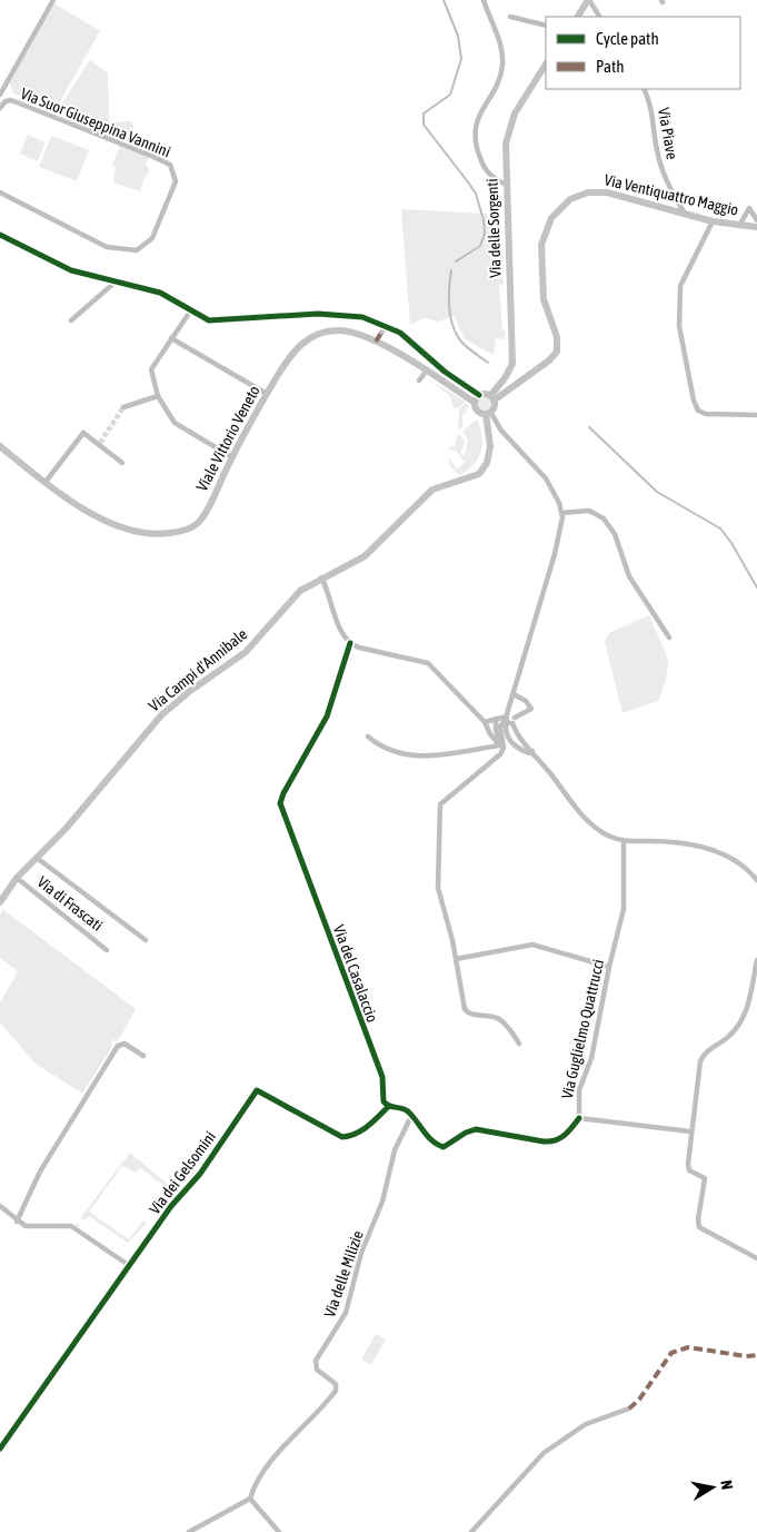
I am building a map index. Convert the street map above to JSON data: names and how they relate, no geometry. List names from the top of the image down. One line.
{"streets":{"main road":["Via Ventiquattro Maggio","Via delle Sorgenti","Viale Vittorio Veneto","Via Campi d'Annibale","Via di Frascati"],"street":["Via Suor Giuseppina Vannini","Via Piave","Via del Casalaccio","Via Guglielmo Quattrucci","Via dei Gelsomini","Via delle Milizie"]},"crossings":[["Via Piave","Via Ventiquattro Maggio"],["Via Ventiquattro Maggio","Via delle Sorgenti"],["Viale Vittorio Veneto","Via Campi d'Annibale"],["Via Campi d'Annibale","Via di Frascati"],["Via del Casalaccio","Via dei Gelsomini"]],"legend":["Cycle path","Path"],"north":"right"}
